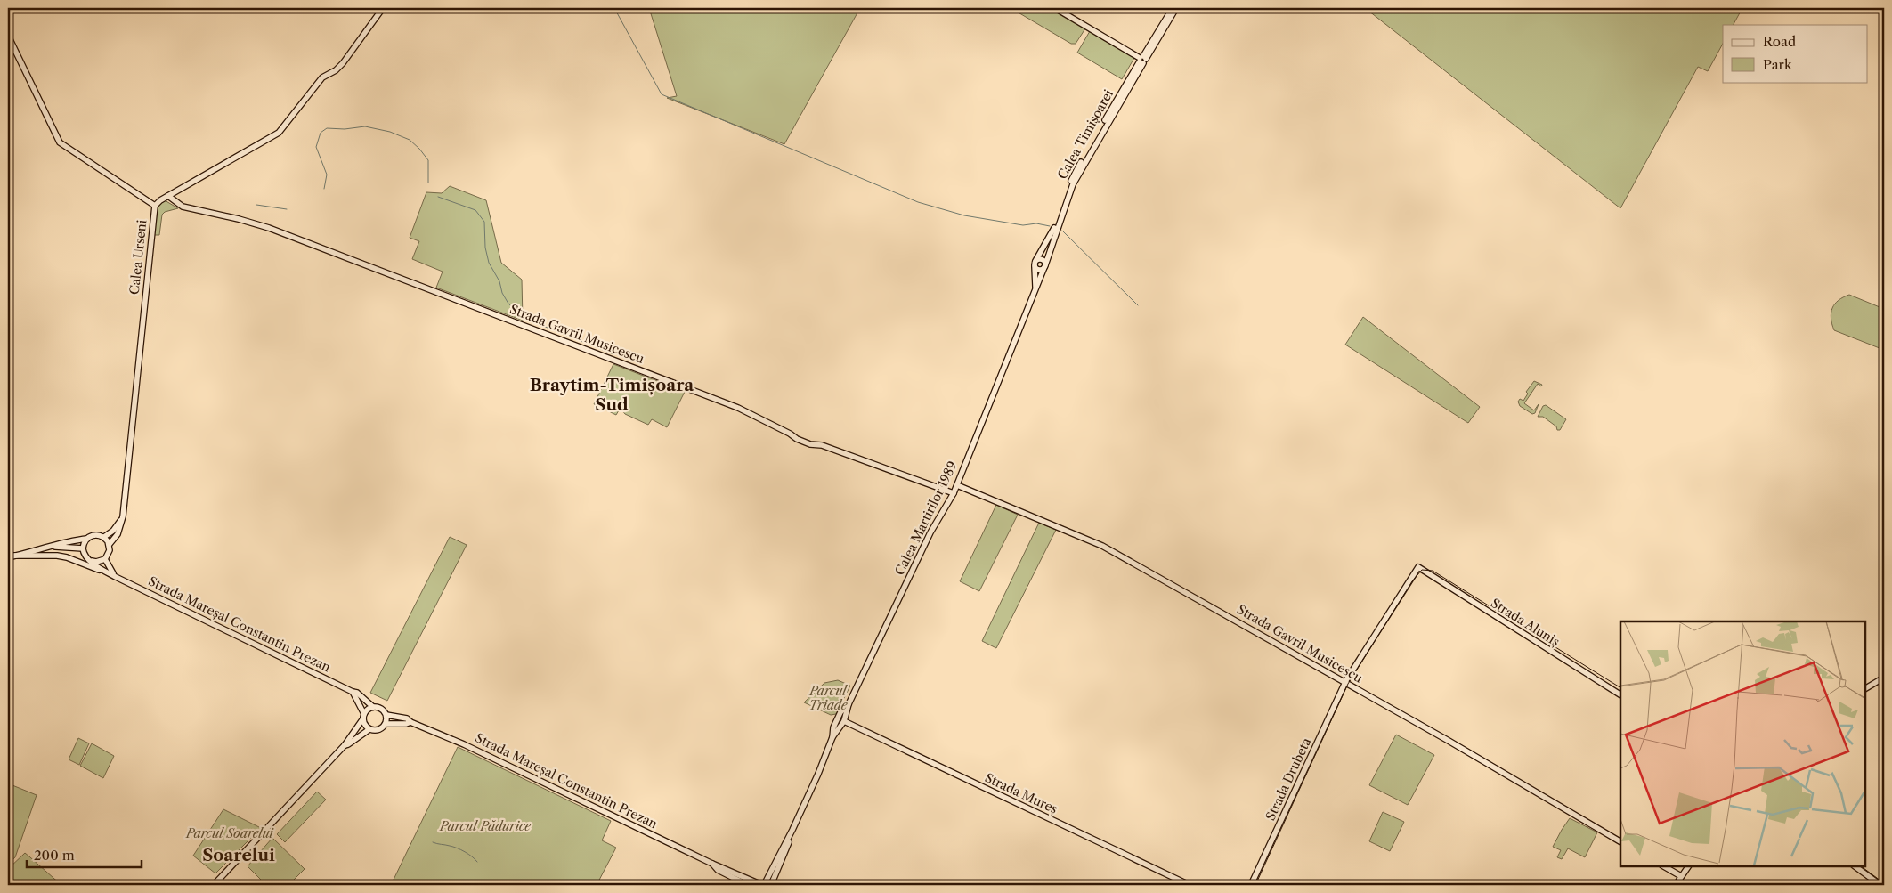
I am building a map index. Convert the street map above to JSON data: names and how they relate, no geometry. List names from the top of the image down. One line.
{"streets":{"street":["Calea Timișoarei","Calea Urseni","Strada Gavril Musicescu","Calea Martirilor 1989","Strada Aluniș","Strada Mareșal Constantin Prezan","Strada Drubeta","Strada Mureș"]},"crossings":[["Calea Timișoarei","Calea Martirilor 1989"],["Calea Urseni","Strada Mareșal Constantin Prezan"],["Strada Gavril Musicescu","Calea Martirilor 1989"],["Strada Gavril Musicescu","Strada Drubeta"],["Calea Martirilor 1989","Strada Mareșal Constantin Prezan"],["Calea Martirilor 1989","Strada Mureș"],["Strada Aluniș","Strada Drubeta"]],"districts":["Braytim-Timișoara Sud","Soarelui"],"parks":["Parcul Triade","Parcul Pădurice","Parcul Soarelui"],"legend":["Road","Park"],"scale_bar":"200 m"}
